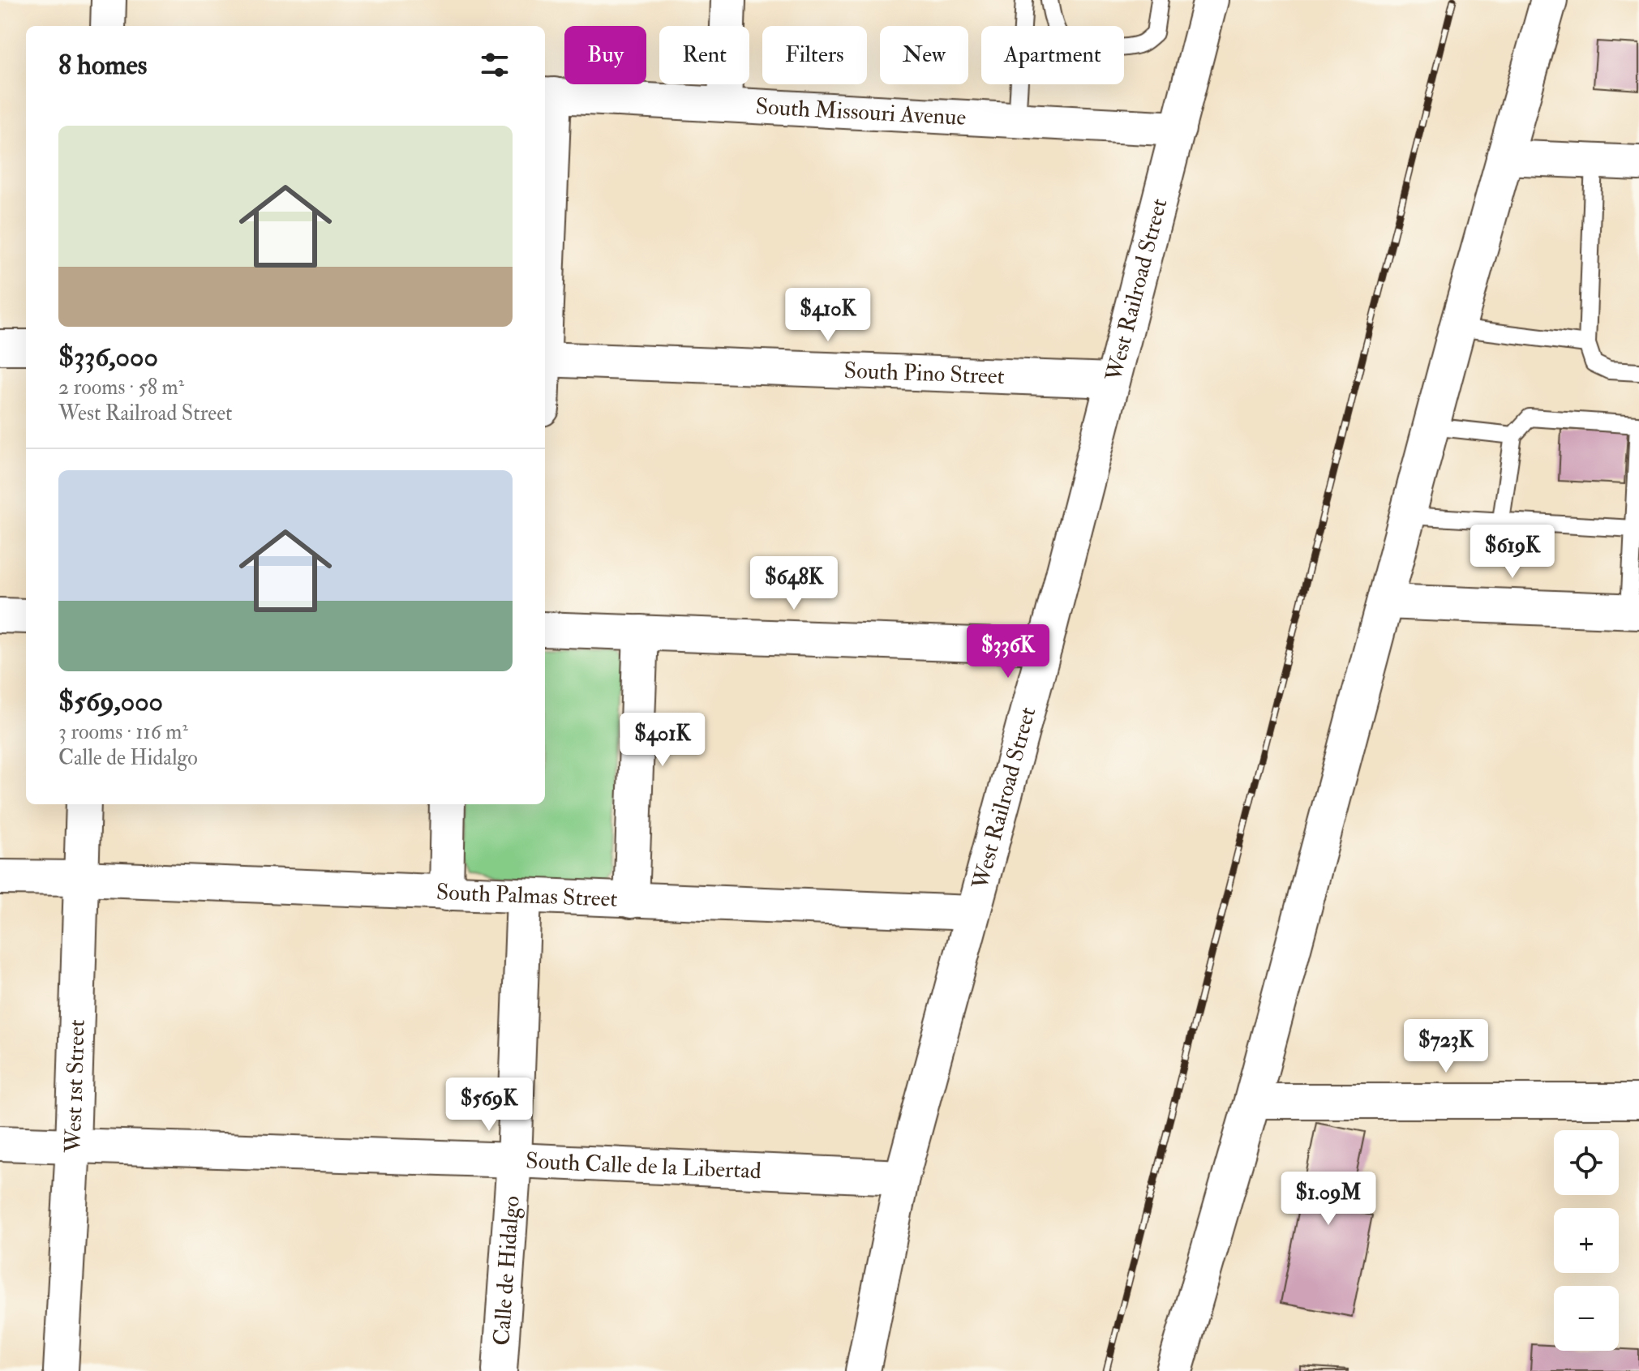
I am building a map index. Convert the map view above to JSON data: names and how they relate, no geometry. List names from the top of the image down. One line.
{"streets":{"street":["South Missouri Avenue","West Railroad Street","South Pino Street","South Palmas Street","West 1st Street","South Calle de la Libertad","Calle de Hidalgo"]},"crossings":[["South Missouri Avenue","West Railroad Street"],["West Railroad Street","South Pino Street"],["West Railroad Street","South Palmas Street"],["West Railroad Street","South Calle de la Libertad"],["South Palmas Street","West 1st Street"],["South Palmas Street","Calle de Hidalgo"],["West 1st Street","South Calle de la Libertad"],["South Calle de la Libertad","Calle de Hidalgo"]],"page":{"chip":["Buy","Rent","Filters","New","Apartment"],"heading":"8 homes","list":[{"name":"$336,000","note":"2 rooms · 58 m² · West Railroad Street"},{"name":"$569,000","note":"3 rooms · 116 m² · Calle de Hidalgo"}],"price":["$410K","$619K","$648K","$336K","$401K","$723K","$569K","$1.09M"],"map_buttons":["+","−"]}}
